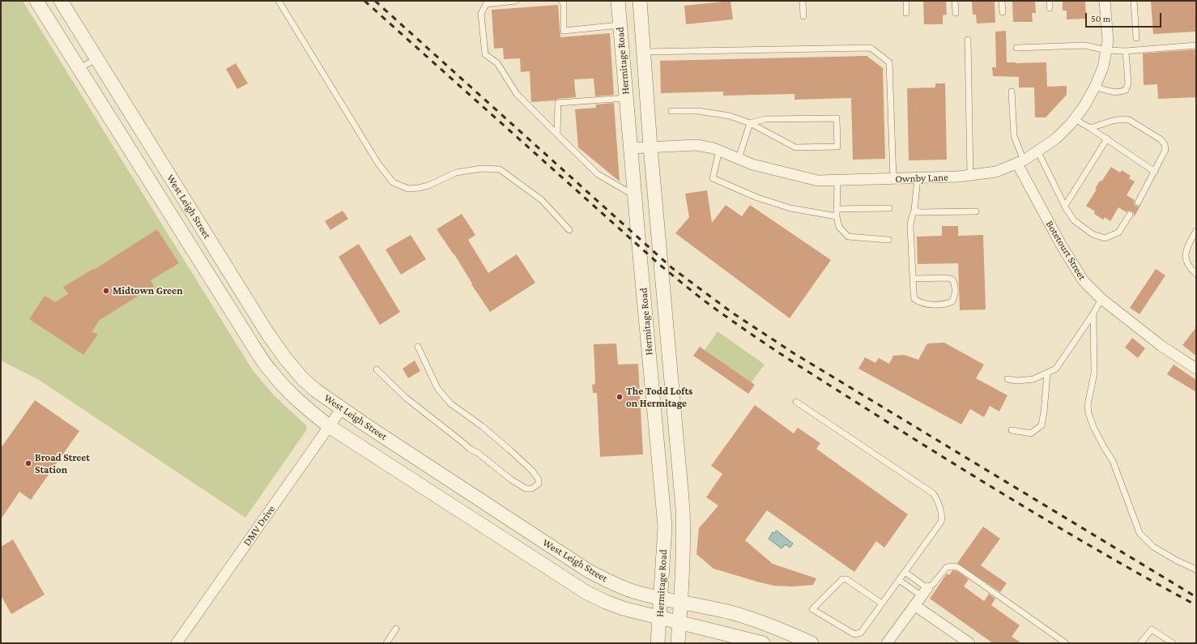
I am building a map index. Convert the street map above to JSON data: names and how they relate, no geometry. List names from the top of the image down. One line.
{"streets":{"street":["Hermitage Road","Ownby Lane","West Leigh Street","Botetourt Street","DMV Drive"]},"crossings":[["Hermitage Road","Ownby Lane"],["Hermitage Road","West Leigh Street"],["Ownby Lane","Botetourt Street"],["West Leigh Street","DMV Drive"]],"places":["Midtown Green","The Todd Lofts on Hermitage","Broad Street Station"],"scale_bar":"50 m"}
